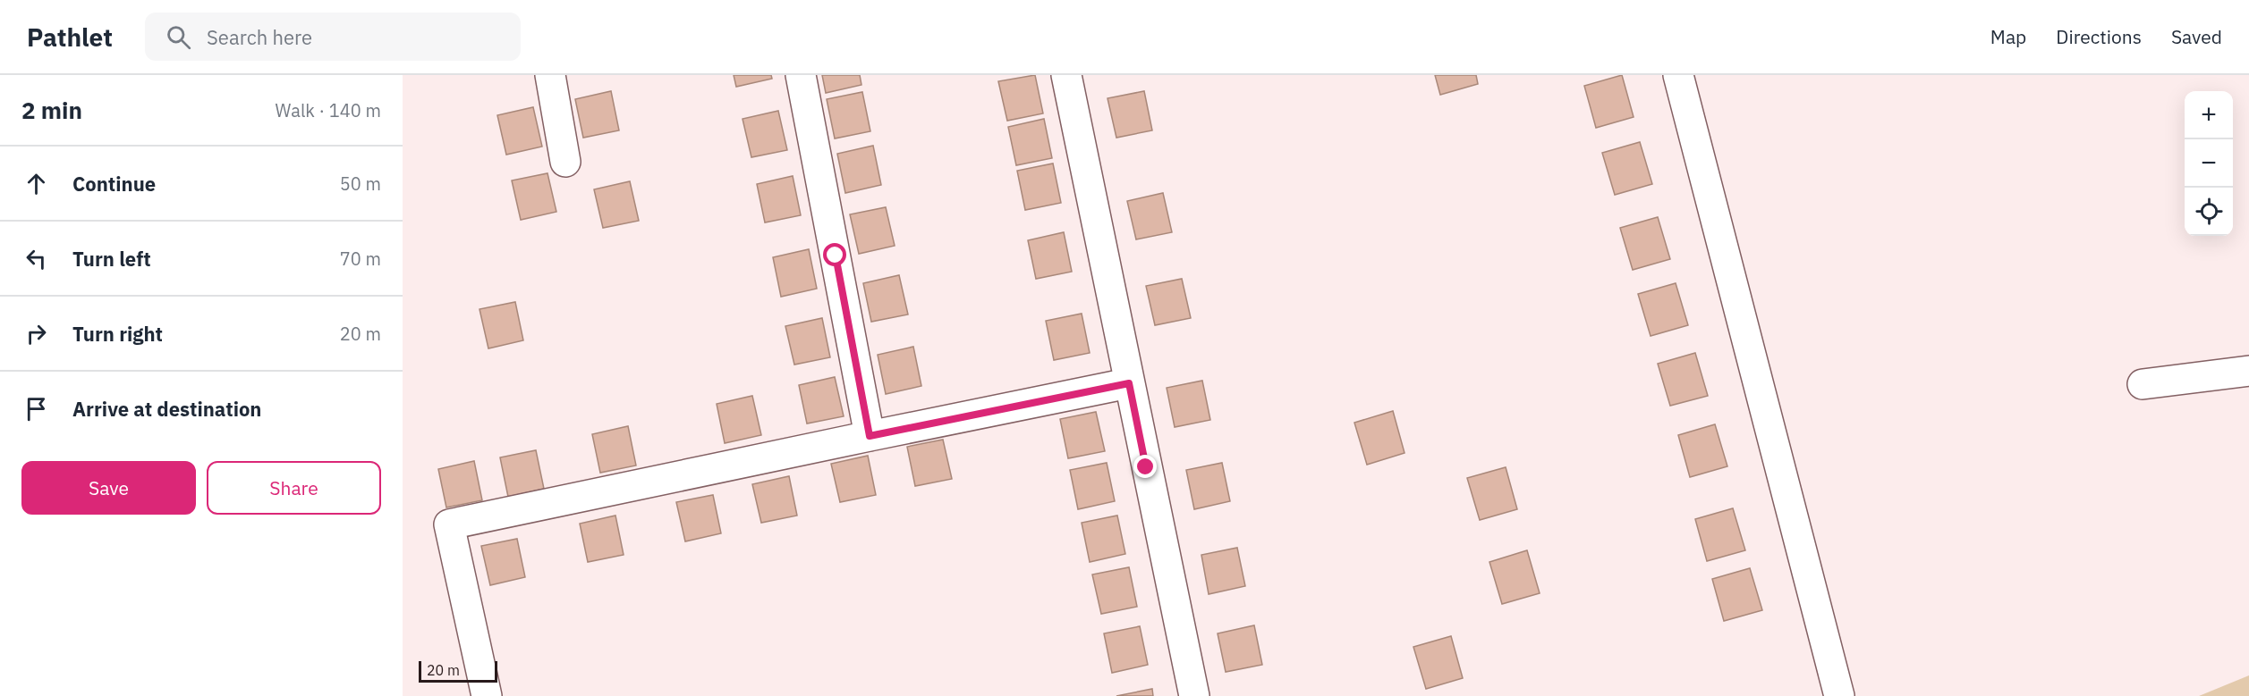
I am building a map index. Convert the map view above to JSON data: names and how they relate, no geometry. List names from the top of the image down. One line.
{"scale_bar":"20 m","page":{"header":"Pathlet","search":"Search here","nav":["Map","Directions","Saved"],"heading":["2 min","Walk · 140 m"],"map_buttons":["+","−"],"list":[["Continue","50 m"],["Turn left","70 m"],["Turn right","20 m"],"Arrive at destination"],"buttons":["Save","Share"],"scale":"20 m"}}
